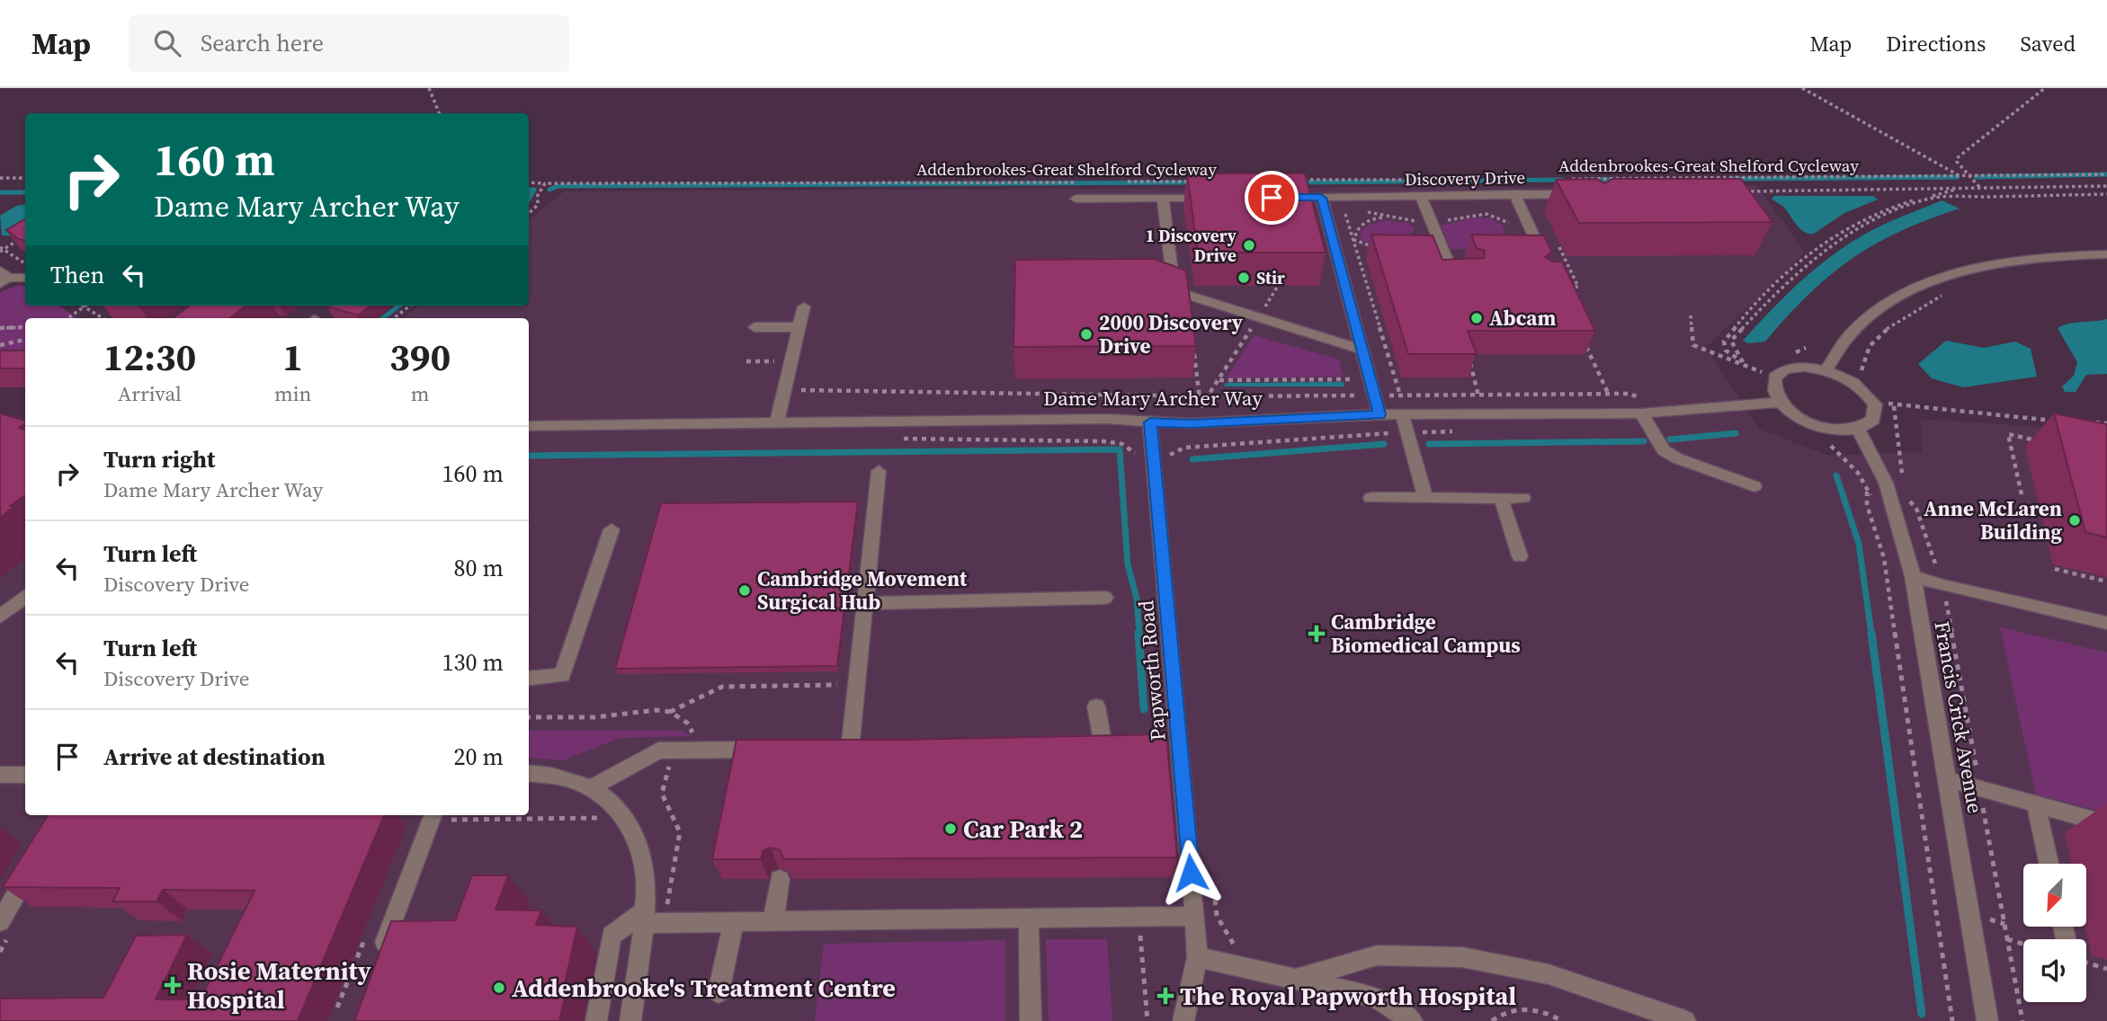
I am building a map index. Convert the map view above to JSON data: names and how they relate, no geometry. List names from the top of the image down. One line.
{"streets":{"street":["Discovery Drive","Dame Mary Archer Way","Papworth Road","Francis Crick Avenue"],"path":["Addenbrookes-Great Shelford Cycleway"]},"crossings":[["Dame Mary Archer Way","Papworth Road"]],"places":{"other":["1 Discovery Drive","Stir","Abcam","2000 Discovery Drive","Anne McLaren Building","Cambridge Movement Surgical Hub","Car Park 2","Addenbrooke's Treatment Centre"],"health":["Cambridge Biomedical Campus","Rosie Maternity Hospital","The Royal Papworth Hospital"]},"north":"bottom left","page":{"header":"Map","search":"Search here","nav":["Map","Directions","Saved"],"turn":["160 m","Dame Mary Archer Way"],"then":"Then","eta":["12:30","Arrival","1","min","390","m"],"list":[{"name":"Turn right","note":"Dame Mary Archer Way","value":"160 m"},{"name":"Turn left","note":"Discovery Drive","value":"80 m"},{"name":"Turn left","note":"Discovery Drive","value":"130 m"},{"name":"Arrive at destination","value":"20 m"}]}}
